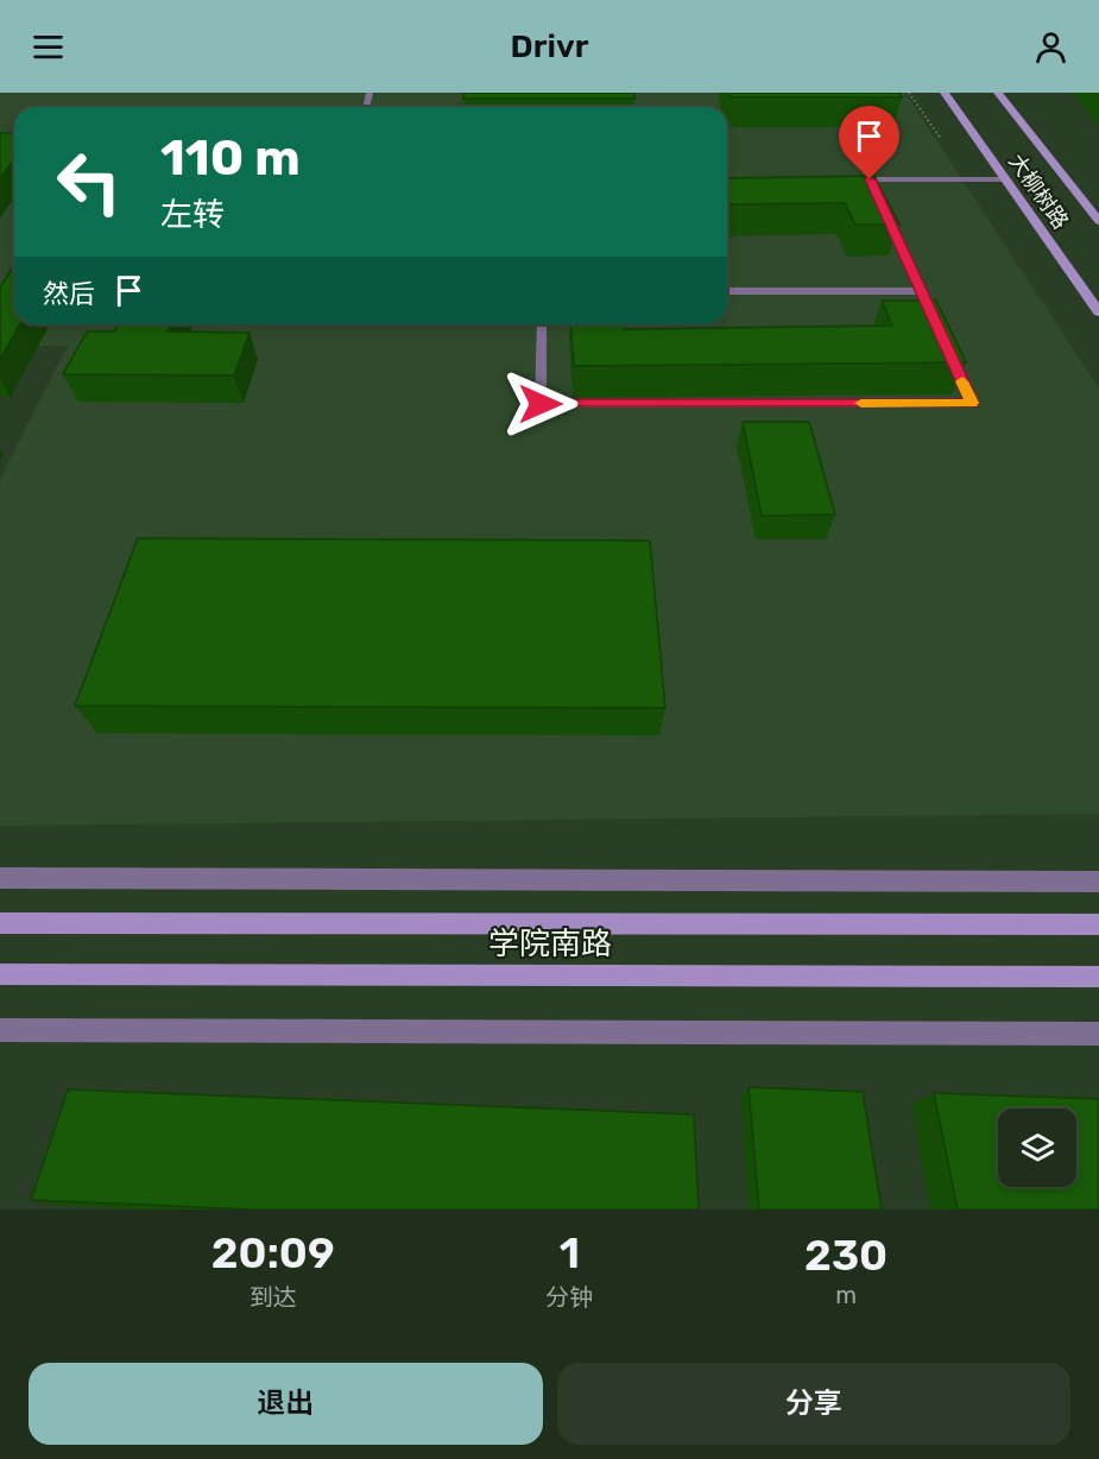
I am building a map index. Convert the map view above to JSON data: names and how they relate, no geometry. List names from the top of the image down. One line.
{"streets":{"main road":["大柳树路","学院南路"]},"page":{"header":"Drivr","turn":["110 m","左转"],"then":"然后","eta":["20:09","到达","1","分钟","230","m"],"buttons":["退出","分享"]}}
